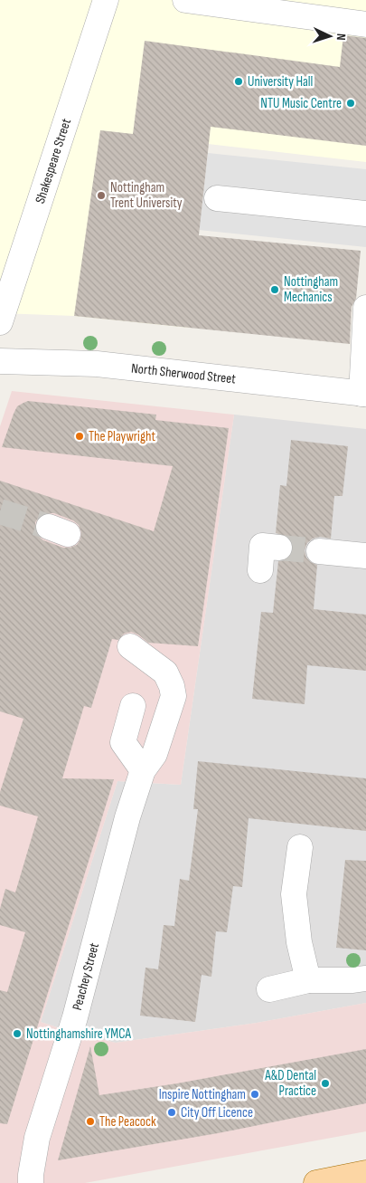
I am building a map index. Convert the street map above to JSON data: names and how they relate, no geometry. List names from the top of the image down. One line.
{"streets":{"street":["Shakespeare Street","North Sherwood Street","Peachey Street"]},"places":["University Hall","NTU Music Centre","Nottingham Trent University","Nottingham Mechanics","The Playwright","Nottinghamshire YMCA","A&D Dental Practice","Inspire Nottingham","City Off Licence","The Peacock"],"north":"right"}
